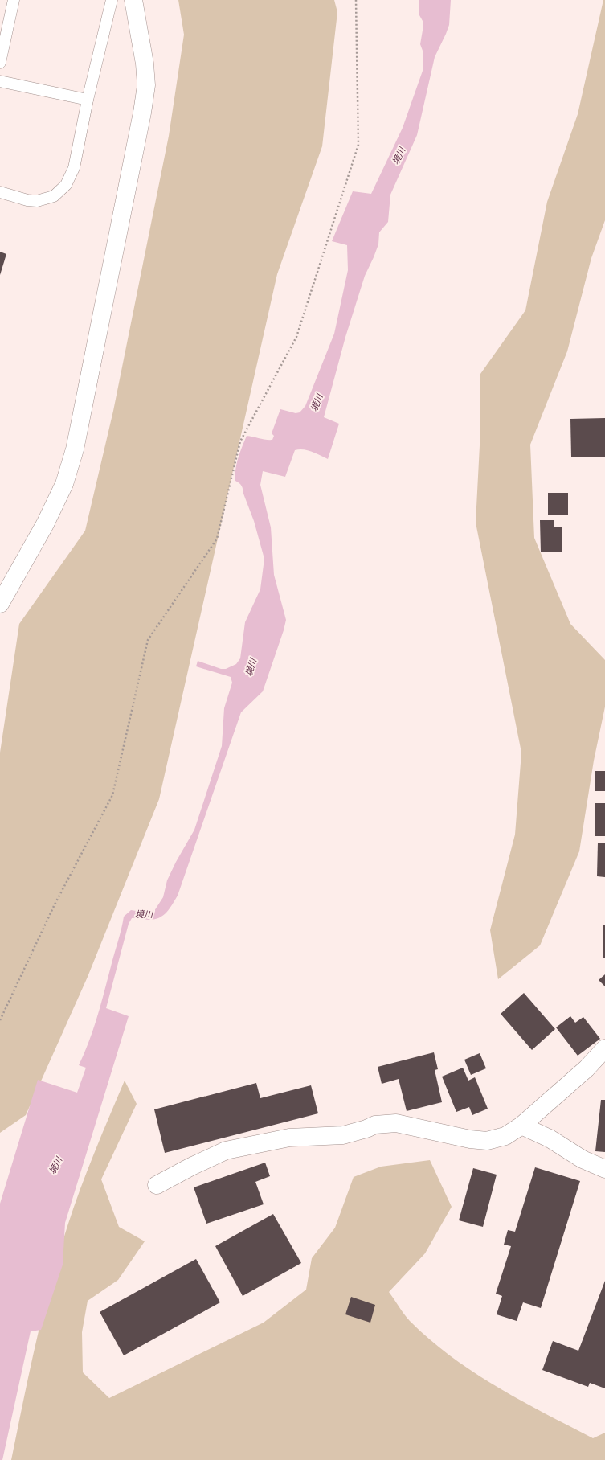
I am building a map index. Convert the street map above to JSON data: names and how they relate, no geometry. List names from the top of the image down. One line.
{"water":["境川"]}
